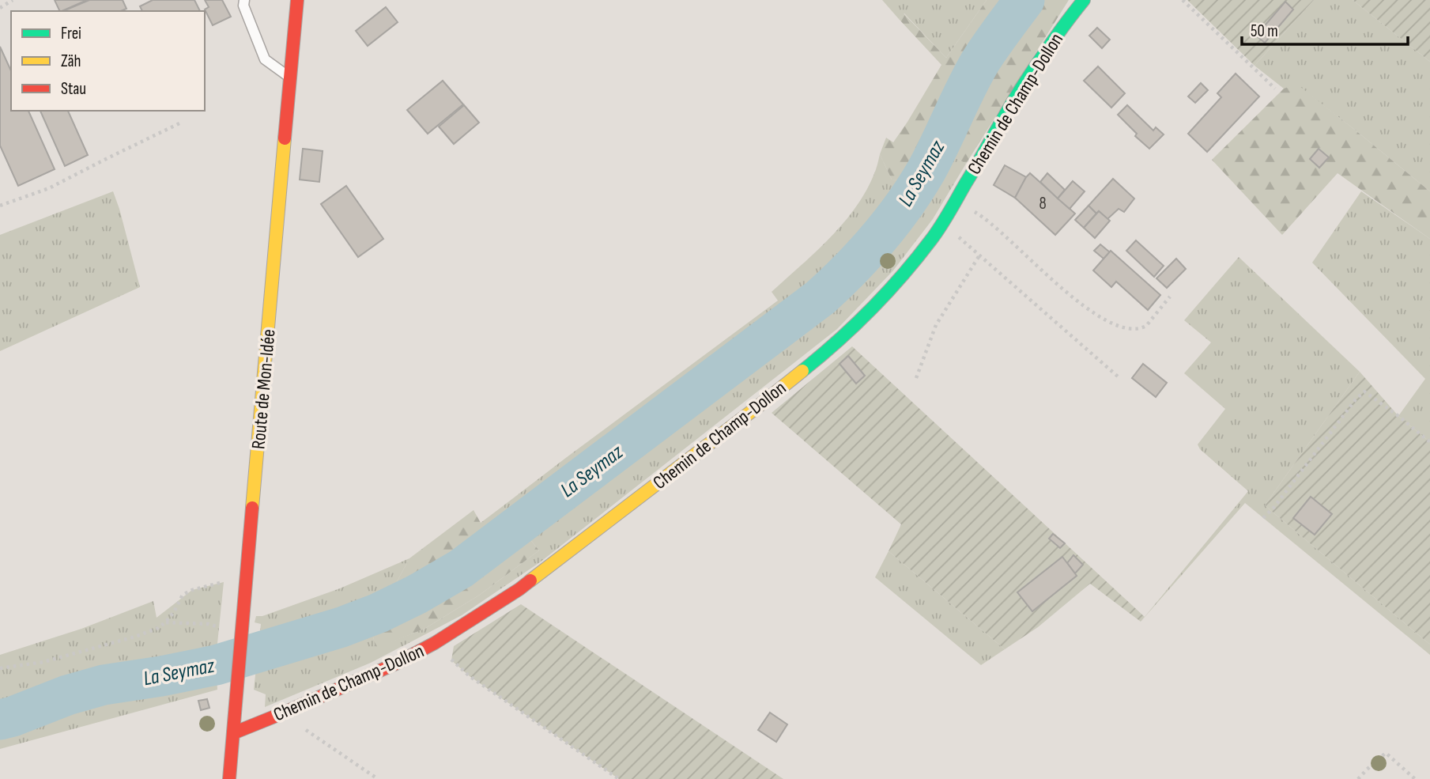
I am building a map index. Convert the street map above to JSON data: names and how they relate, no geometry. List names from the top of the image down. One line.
{"streets":{"street":["Chemin de Champ-Dollon","Route de Mon-Idée"]},"crossings":[["Chemin de Champ-Dollon","Route de Mon-Idée"]],"water":["La Seymaz"],"house_numbers":["8"],"legend":["Frei","Zäh","Stau"],"scale_bar":"50 m"}
